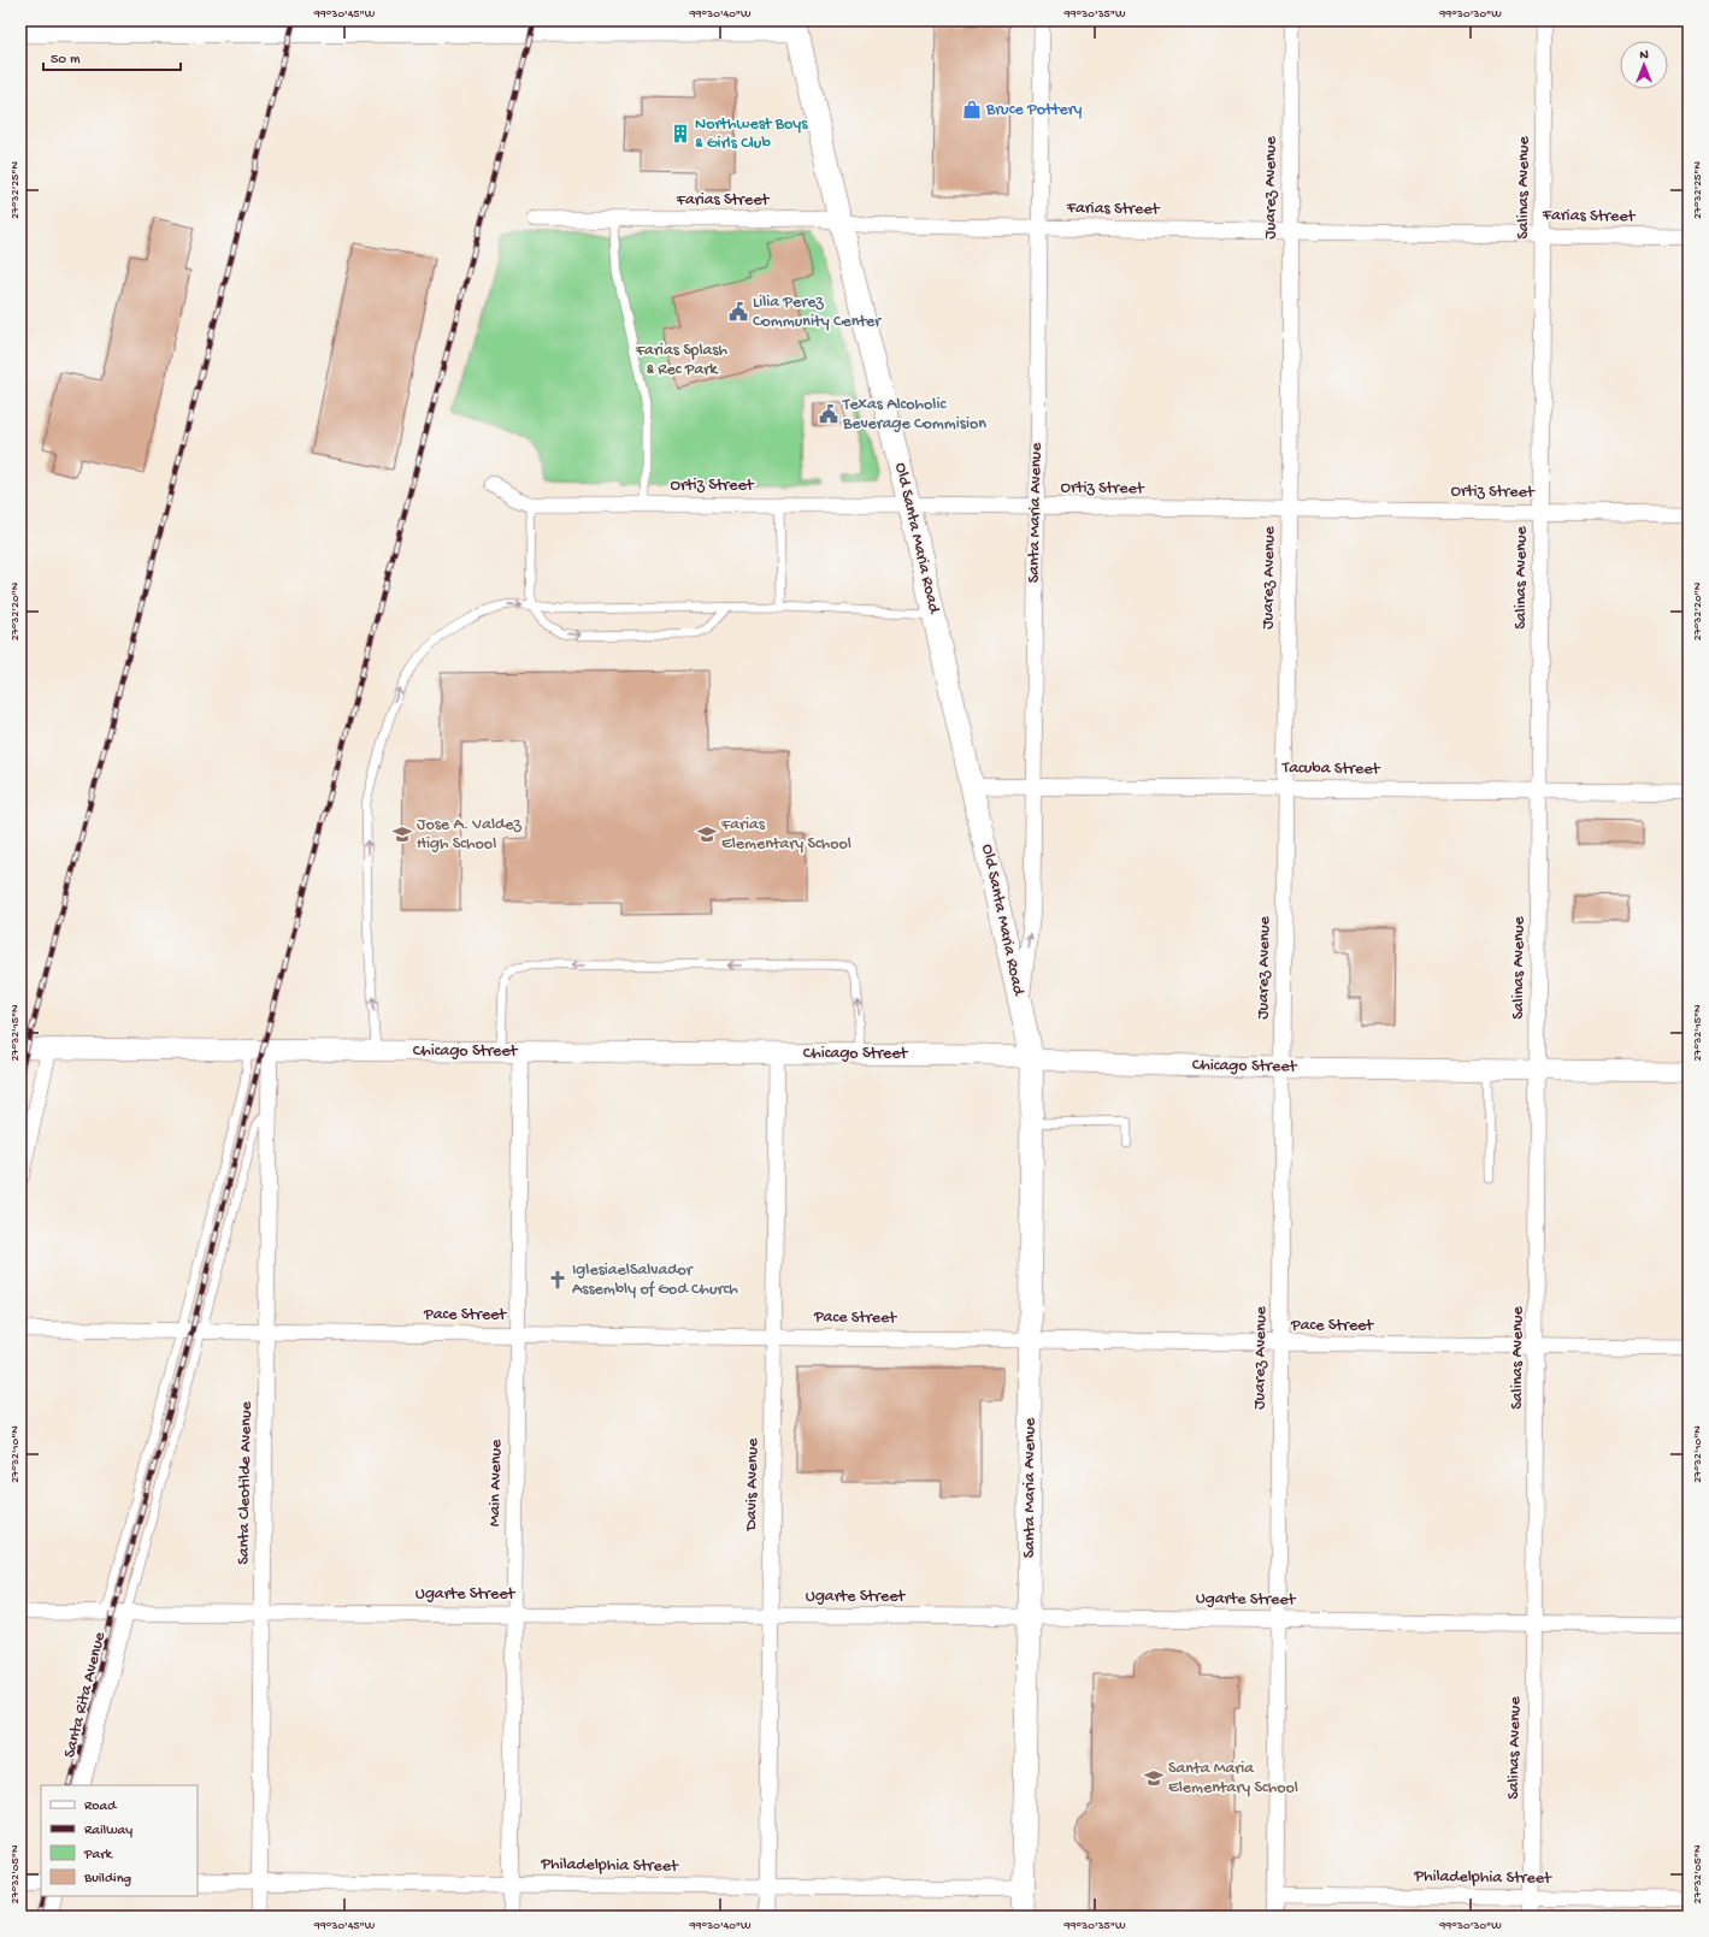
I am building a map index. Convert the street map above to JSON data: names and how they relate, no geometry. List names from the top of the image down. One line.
{"streets":{"main road":["Santa Maria Avenue","Old Santa Maria Road"],"street":["Juarez Avenue","Salinas Avenue","Farias Street","Ortiz Street","Tacuba Street","Chicago Street","Pace Street","Santa Cleotilde Avenue","Main Avenue","Davis Avenue","Ugarte Street","Santa Rita Avenue","Philadelphia Street"]},"crossings":[["Juarez Avenue","Farias Street"],["Juarez Avenue","Ortiz Street"],["Juarez Avenue","Tacuba Street"],["Juarez Avenue","Chicago Street"],["Juarez Avenue","Pace Street"],["Juarez Avenue","Ugarte Street"],["Juarez Avenue","Philadelphia Street"],["Salinas Avenue","Farias Street"],["Salinas Avenue","Ortiz Street"],["Salinas Avenue","Tacuba Street"],["Salinas Avenue","Chicago Street"],["Salinas Avenue","Pace Street"],["Salinas Avenue","Ugarte Street"],["Salinas Avenue","Philadelphia Street"],["Farias Street","Santa Maria Avenue"],["Farias Street","Old Santa Maria Road"],["Ortiz Street","Santa Maria Avenue"],["Ortiz Street","Old Santa Maria Road"],["Santa Maria Avenue","Old Santa Maria Road"],["Santa Maria Avenue","Tacuba Street"],["Santa Maria Avenue","Chicago Street"],["Santa Maria Avenue","Pace Street"],["Santa Maria Avenue","Ugarte Street"],["Santa Maria Avenue","Philadelphia Street"],["Old Santa Maria Road","Tacuba Street"],["Old Santa Maria Road","Chicago Street"],["Chicago Street","Santa Cleotilde Avenue"],["Chicago Street","Main Avenue"],["Chicago Street","Davis Avenue"],["Pace Street","Santa Cleotilde Avenue"],["Pace Street","Main Avenue"],["Pace Street","Davis Avenue"],["Santa Cleotilde Avenue","Ugarte Street"],["Santa Cleotilde Avenue","Philadelphia Street"],["Main Avenue","Ugarte Street"],["Main Avenue","Philadelphia Street"],["Davis Avenue","Ugarte Street"],["Davis Avenue","Philadelphia Street"],["Ugarte Street","Santa Rita Avenue"]],"parks":["Farias Splash & Rec Park"],"places":{"shop":["Bruce Pottery"],"building":["Northwest Boys & Girls Club"],"public building":["Lilia Perez Community Center","Texas Alcoholic Beverage Commision"],"school or university":["Jose A. Valdez High School","Farias Elementary School","Santa Maria Elementary School"],"church":["IglesiaelSalvador Assembly of God Church"]},"legend":["Road","Railway","Park","Building"],"scale_bar":"50 m","north":"top","coordinates":["99°30'45\"W","99°30'40\"W","99°30'35\"W","99°30'30\"W","27°32'25\"N","27°32'20\"N","27°32'15\"N","27°32'10\"N","27°32'05\"N"]}
